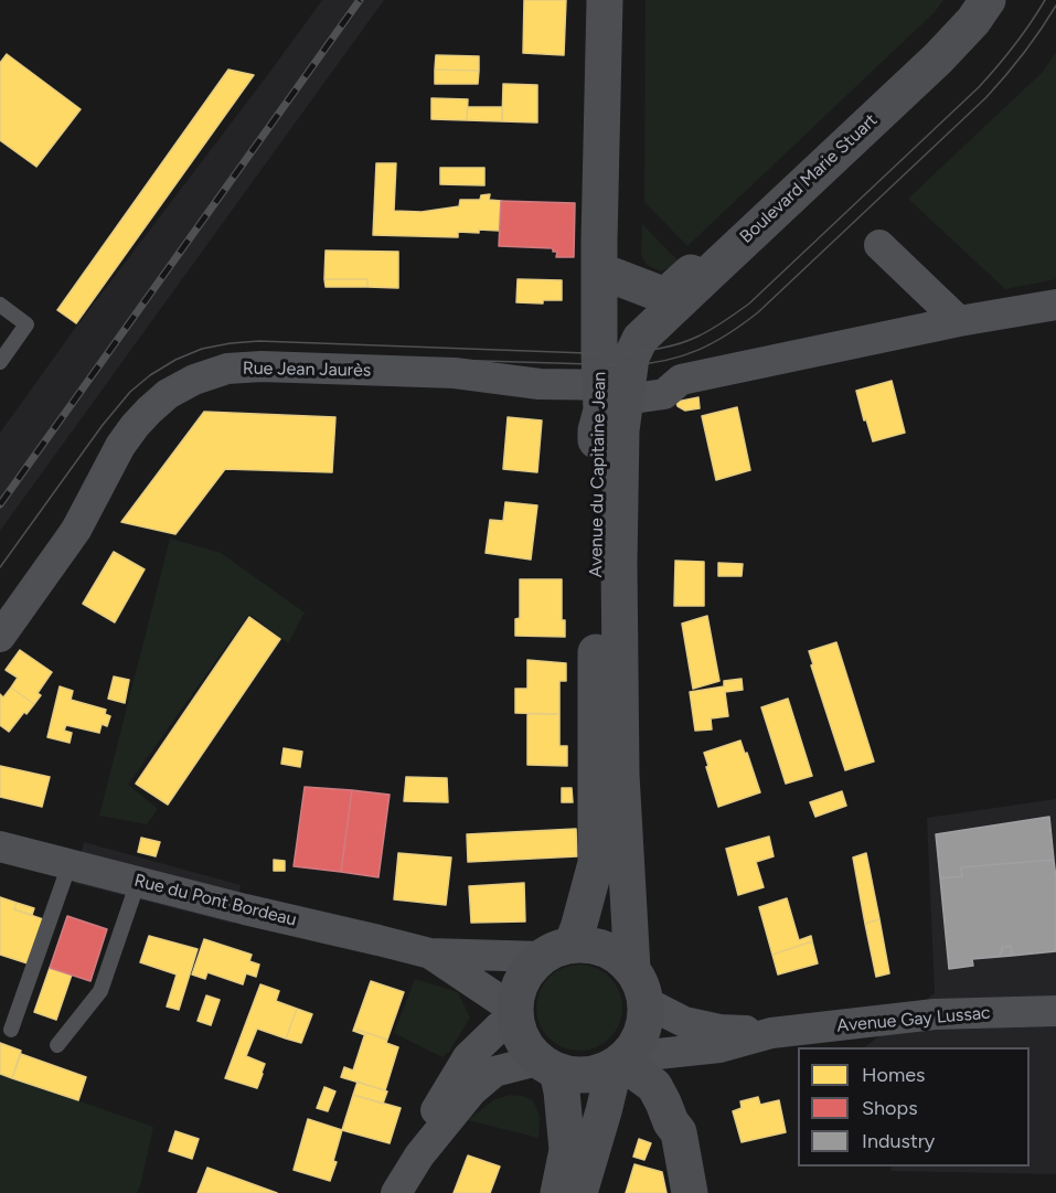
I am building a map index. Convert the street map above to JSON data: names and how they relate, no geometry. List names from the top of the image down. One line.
{"streets":{"main road":["Boulevard Marie Stuart","Avenue du Capitaine Jean"],"street":["Rue Jean Jaurès","Rue du Pont Bordeau","Avenue Gay Lussac"]},"crossings":[["Boulevard Marie Stuart","Rue Jean Jaurès"],["Boulevard Marie Stuart","Avenue du Capitaine Jean"],["Rue Jean Jaurès","Avenue du Capitaine Jean"],["Avenue du Capitaine Jean","Rue du Pont Bordeau"],["Avenue du Capitaine Jean","Avenue Gay Lussac"],["Rue du Pont Bordeau","Avenue Gay Lussac"]],"legend":["Homes","Shops","Industry"]}
